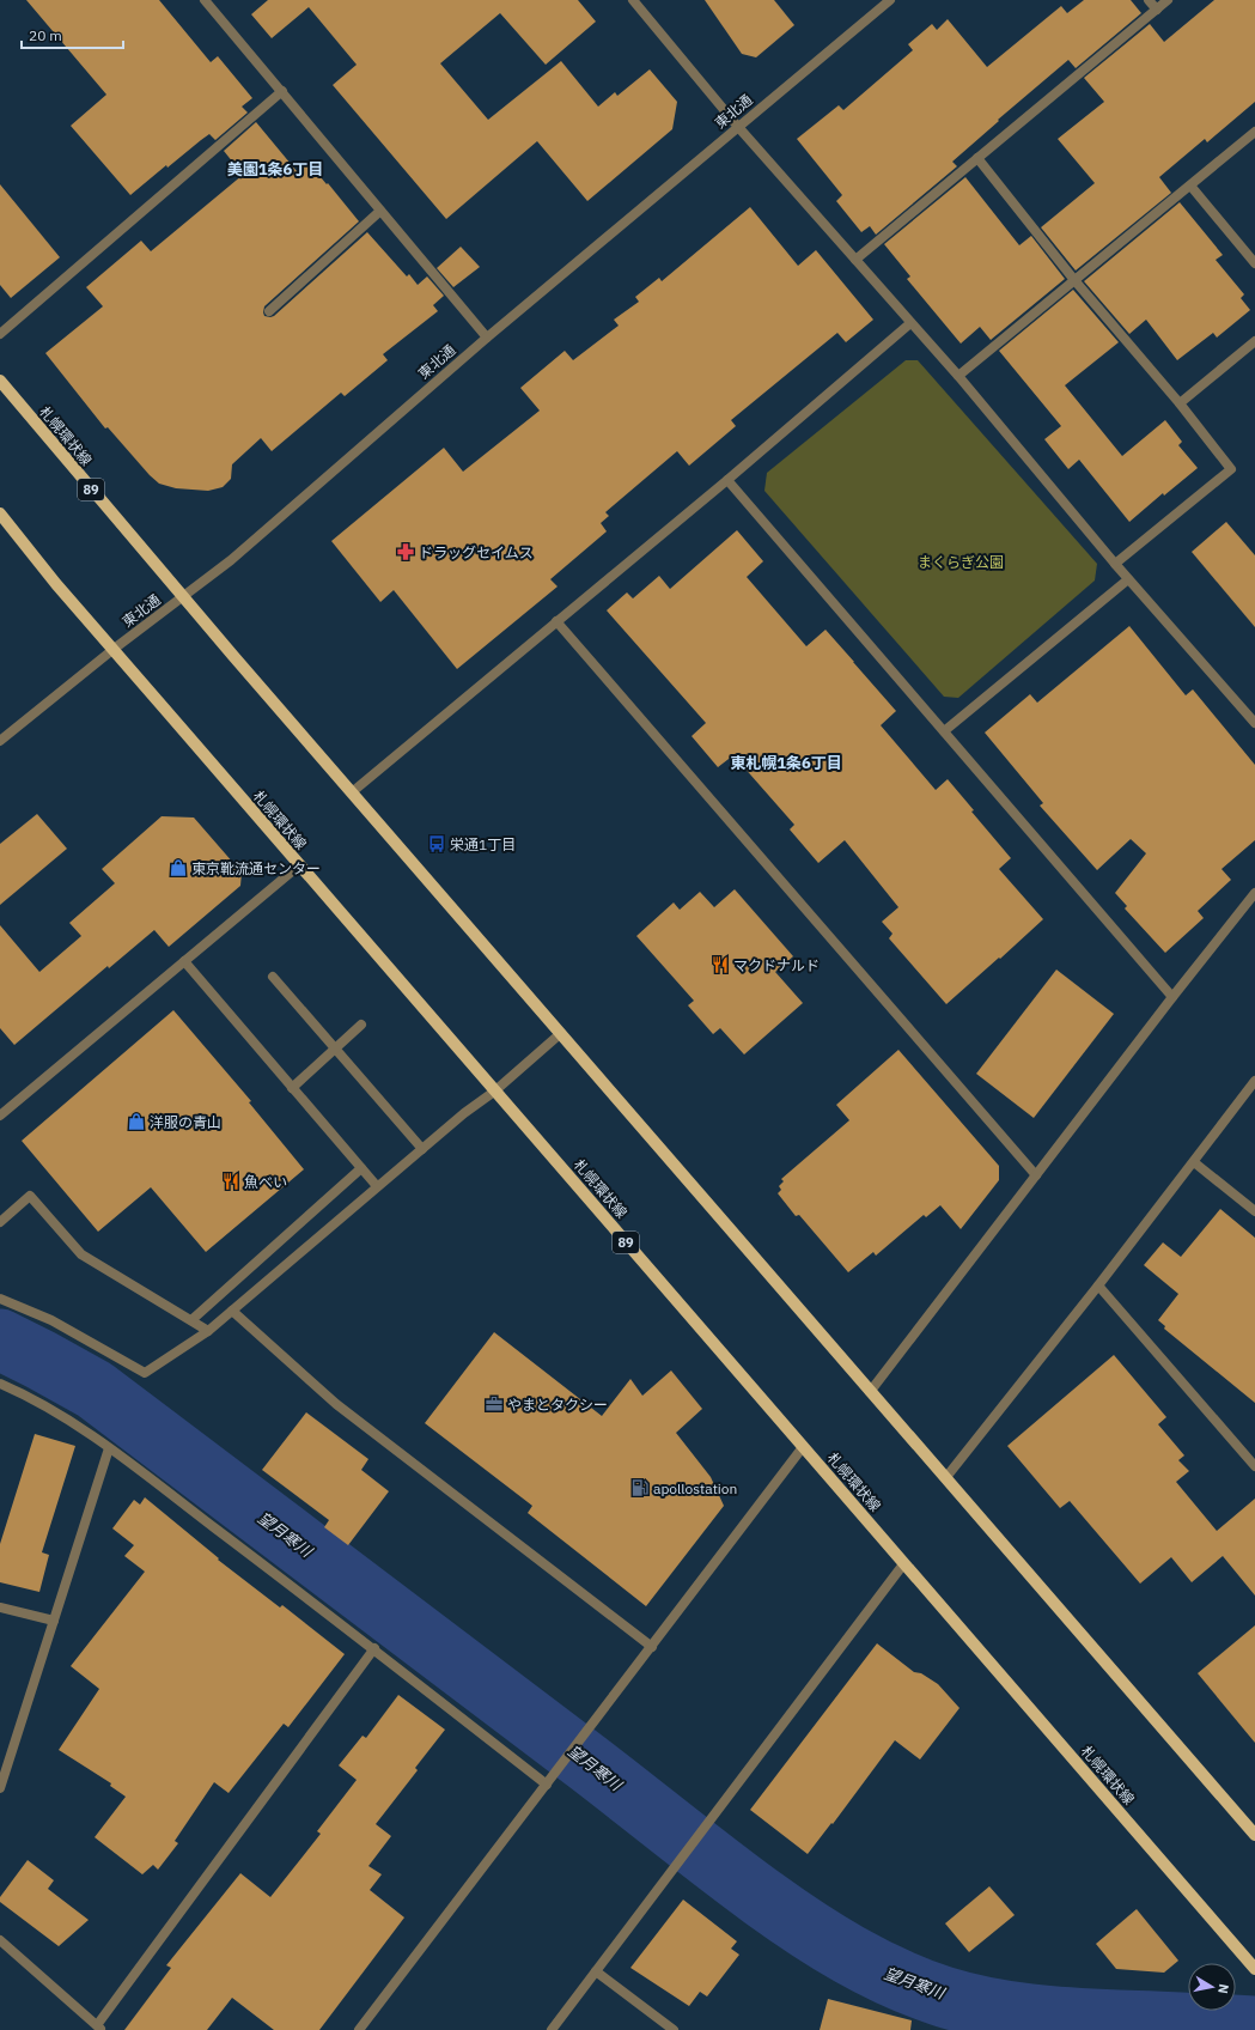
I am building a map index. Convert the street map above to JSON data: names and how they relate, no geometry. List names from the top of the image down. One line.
{"streets":{"main road":["札幌環状線","89"],"street":["東北通"]},"crossings":[["東北通","札幌環状線"]],"districts":["美園1条6丁目","東札幌1条6丁目"],"water":["望月寒川"],"parks":["まくらぎ公園"],"places":{"pharmacy":["ドラッグセイムス"],"bus stop":["栄通1丁目"],"shop":["東京靴流通センター","洋服の青山"],"restaurant":["マクドナルド","魚べい"],"office":["やまとタクシー"],"fuel station":["apollostation"]},"scale_bar":"20 m","north":"right"}
